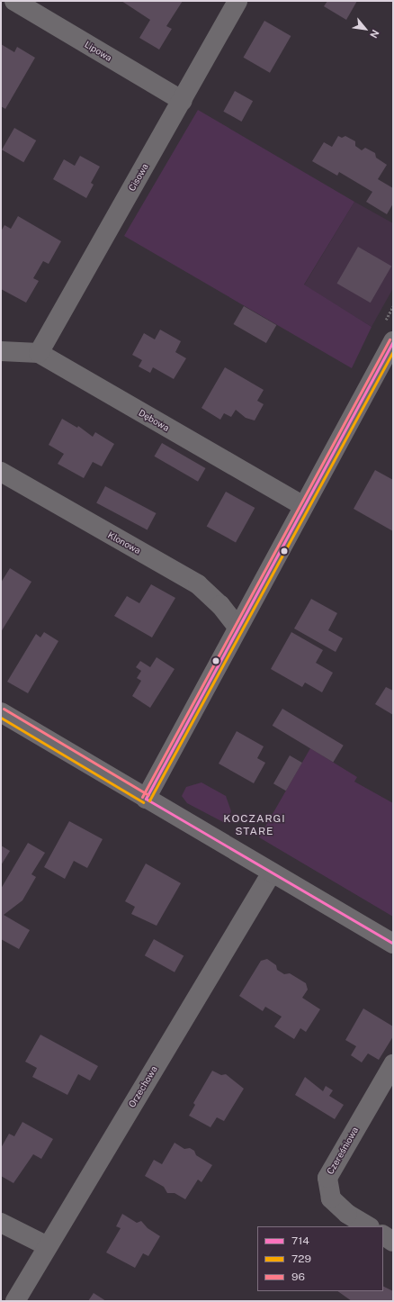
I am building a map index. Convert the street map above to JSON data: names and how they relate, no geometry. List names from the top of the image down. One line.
{"streets":{"street":["Lipowa","Cisowa","Dębowa","Klonowa","Orzechowa","Czereśniowa"]},"crossings":[["Lipowa","Cisowa"],["Cisowa","Dębowa"]],"districts":["KOCZARGI STARE"],"lines":["transit line 96","transit line 714","transit line 729"],"legend":["714","729","96"],"north":"bottom right"}
